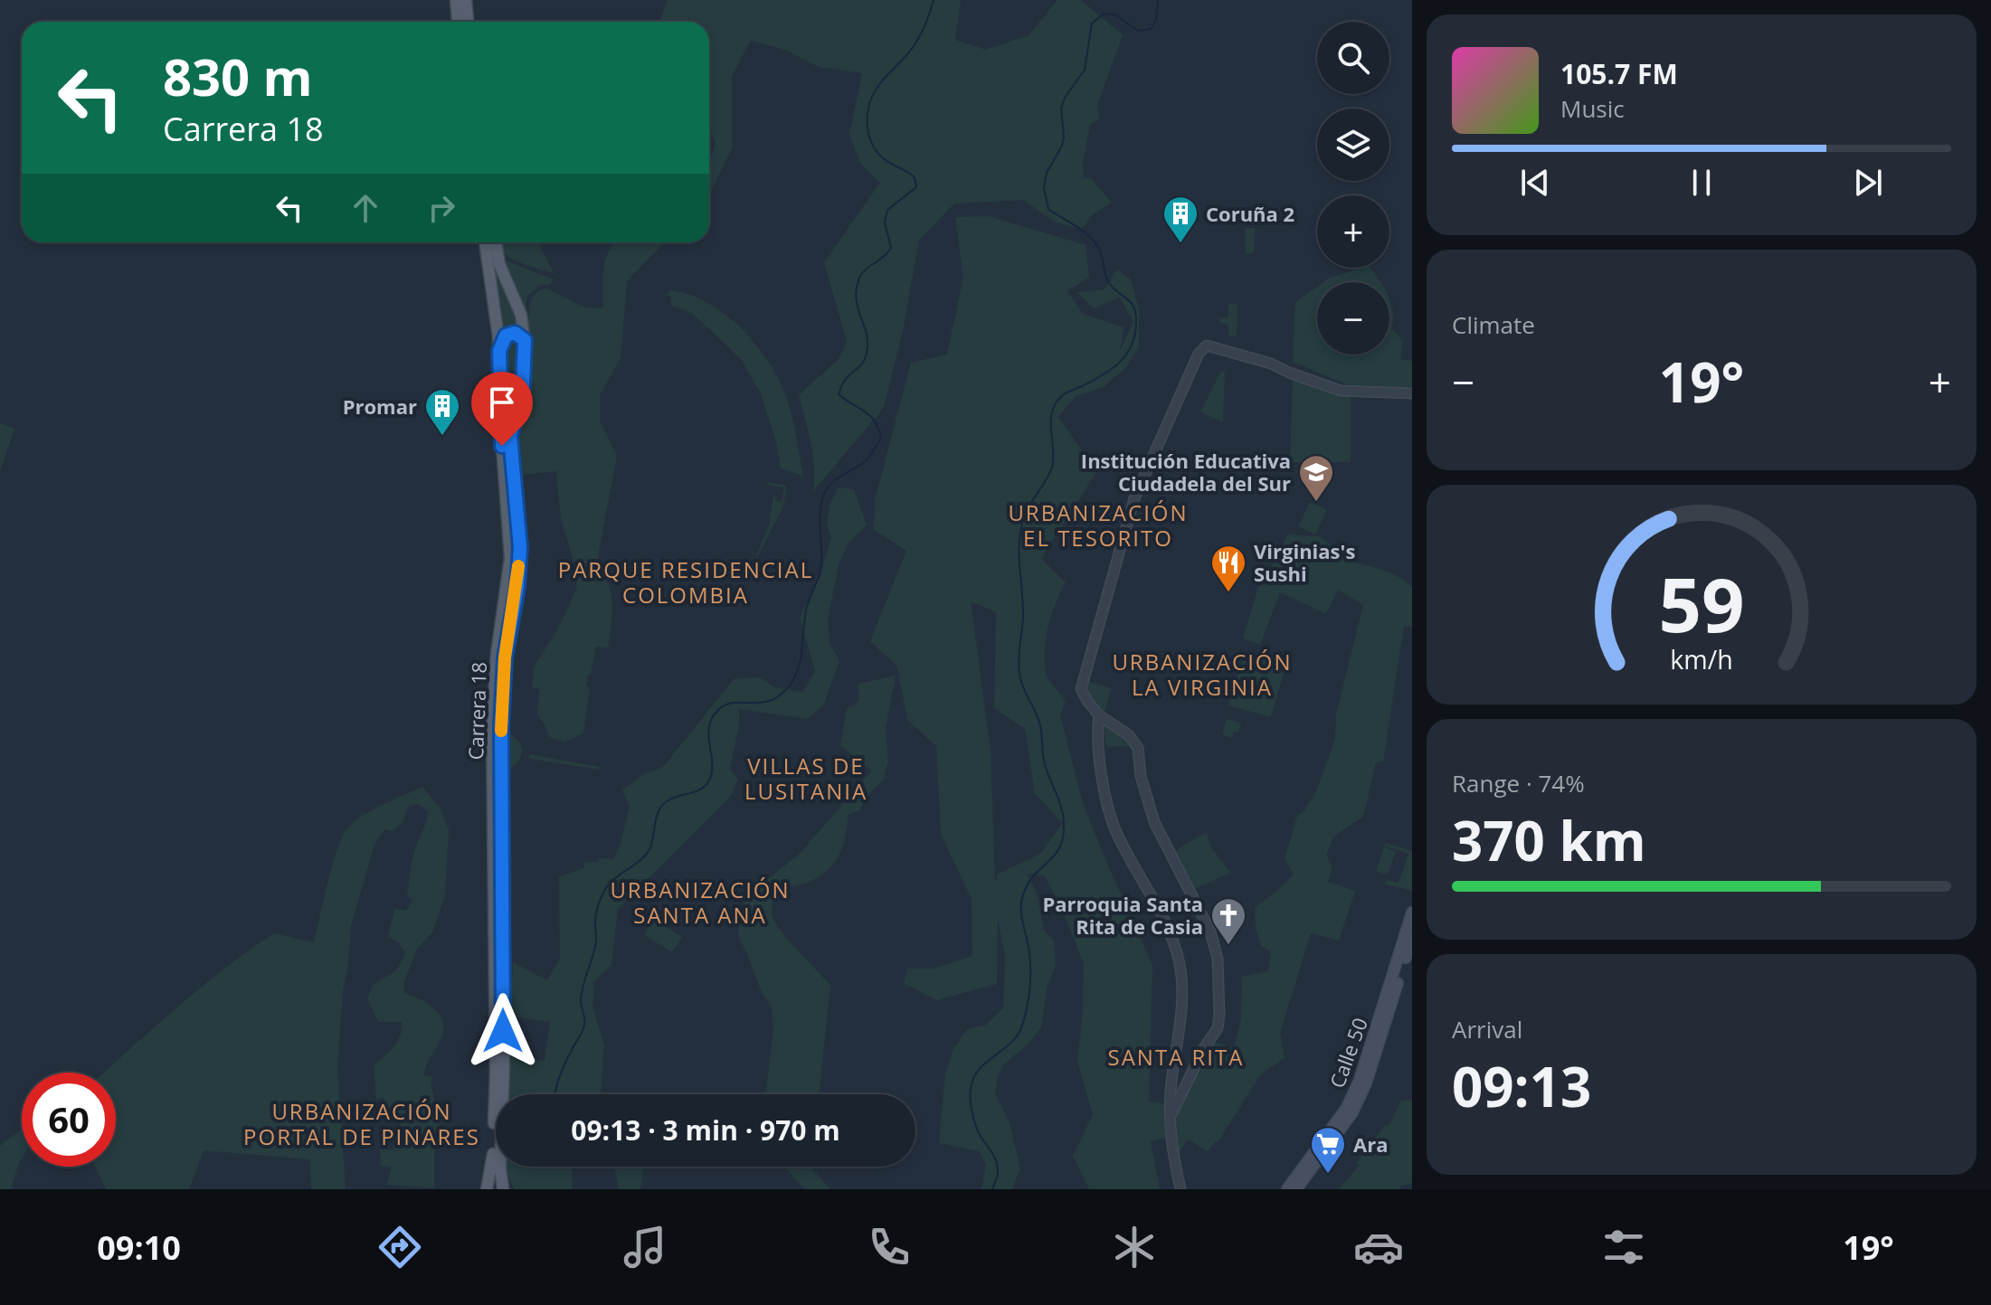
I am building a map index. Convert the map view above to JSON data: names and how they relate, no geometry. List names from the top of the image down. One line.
{"streets":{"main road":["Carrera 18","Calle 50"]},"districts":["URBANIZACIÓN EL TESORITO","PARQUE RESIDENCIAL COLOMBIA","URBANIZACIÓN LA VIRGINIA","VILLAS DE LUSITANIA","URBANIZACIÓN SANTA ANA","SANTA RITA","URBANIZACIÓN PORTAL DE PINARES"],"places":{"building":["Coruña 2","Promar"],"school or university":["Institución Educativa Ciudadela del Sur"],"restaurant":["Virginias's Sushi"],"church":["Parroquia Santa Rita de Casia"],"supermarket":["Ara"]},"page":{"map_buttons":["+","−"],"turn":["830 m","Carrera 18"],"song":["105.7 FM","Music"],"tile":["Climate",["Range · 74%","370 km"],["Arrival","09:13"]],"heat":["−","19°","+"],"limit":"60","trip":"09:13 · 3 min · 970 m","tabs":["09:10","19°"],"gauge":["59","km/h"]}}
